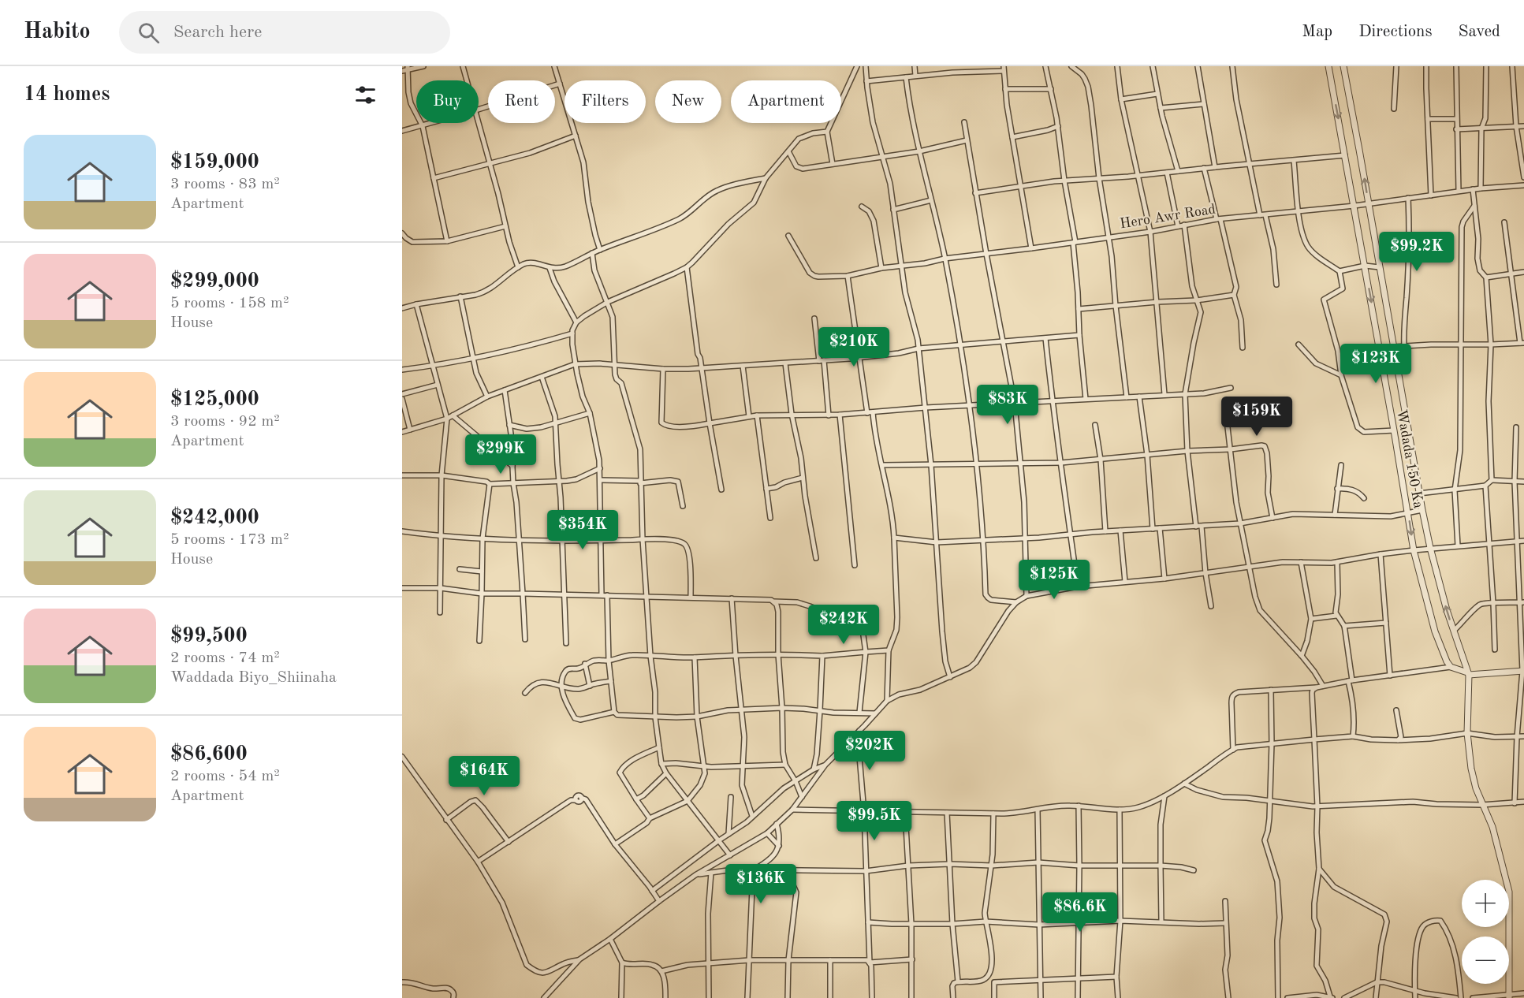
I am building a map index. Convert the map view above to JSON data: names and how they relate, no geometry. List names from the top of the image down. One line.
{"streets":{"street":["Hero Awr Road","Wadada 150 Ka"]},"crossings":[["Hero Awr Road","Wadada 150 Ka"]],"page":{"header":"Habito","search":"Search here","nav":["Map","Directions","Saved"],"heading":"14 homes","chip":["Buy","Rent","Filters","New","Apartment"],"list":[{"name":"$159,000","note":"3 rooms · 83 m² · Apartment"},{"name":"$299,000","note":"5 rooms · 158 m² · House"},{"name":"$125,000","note":"3 rooms · 92 m² · Apartment"},{"name":"$242,000","note":"5 rooms · 173 m² · House"},{"name":"$99,500","note":"2 rooms · 74 m² · Waddada Biyo_Shiinaha"},{"name":"$86,600","note":"2 rooms · 54 m² · Apartment"}],"price":["$99.2K","$210K","$123K","$83K","$159K","$299K","$354K","$125K","$242K","$202K","$164K","$99.5K","$136K","$86.6K"],"map_buttons":["+","−"]}}
